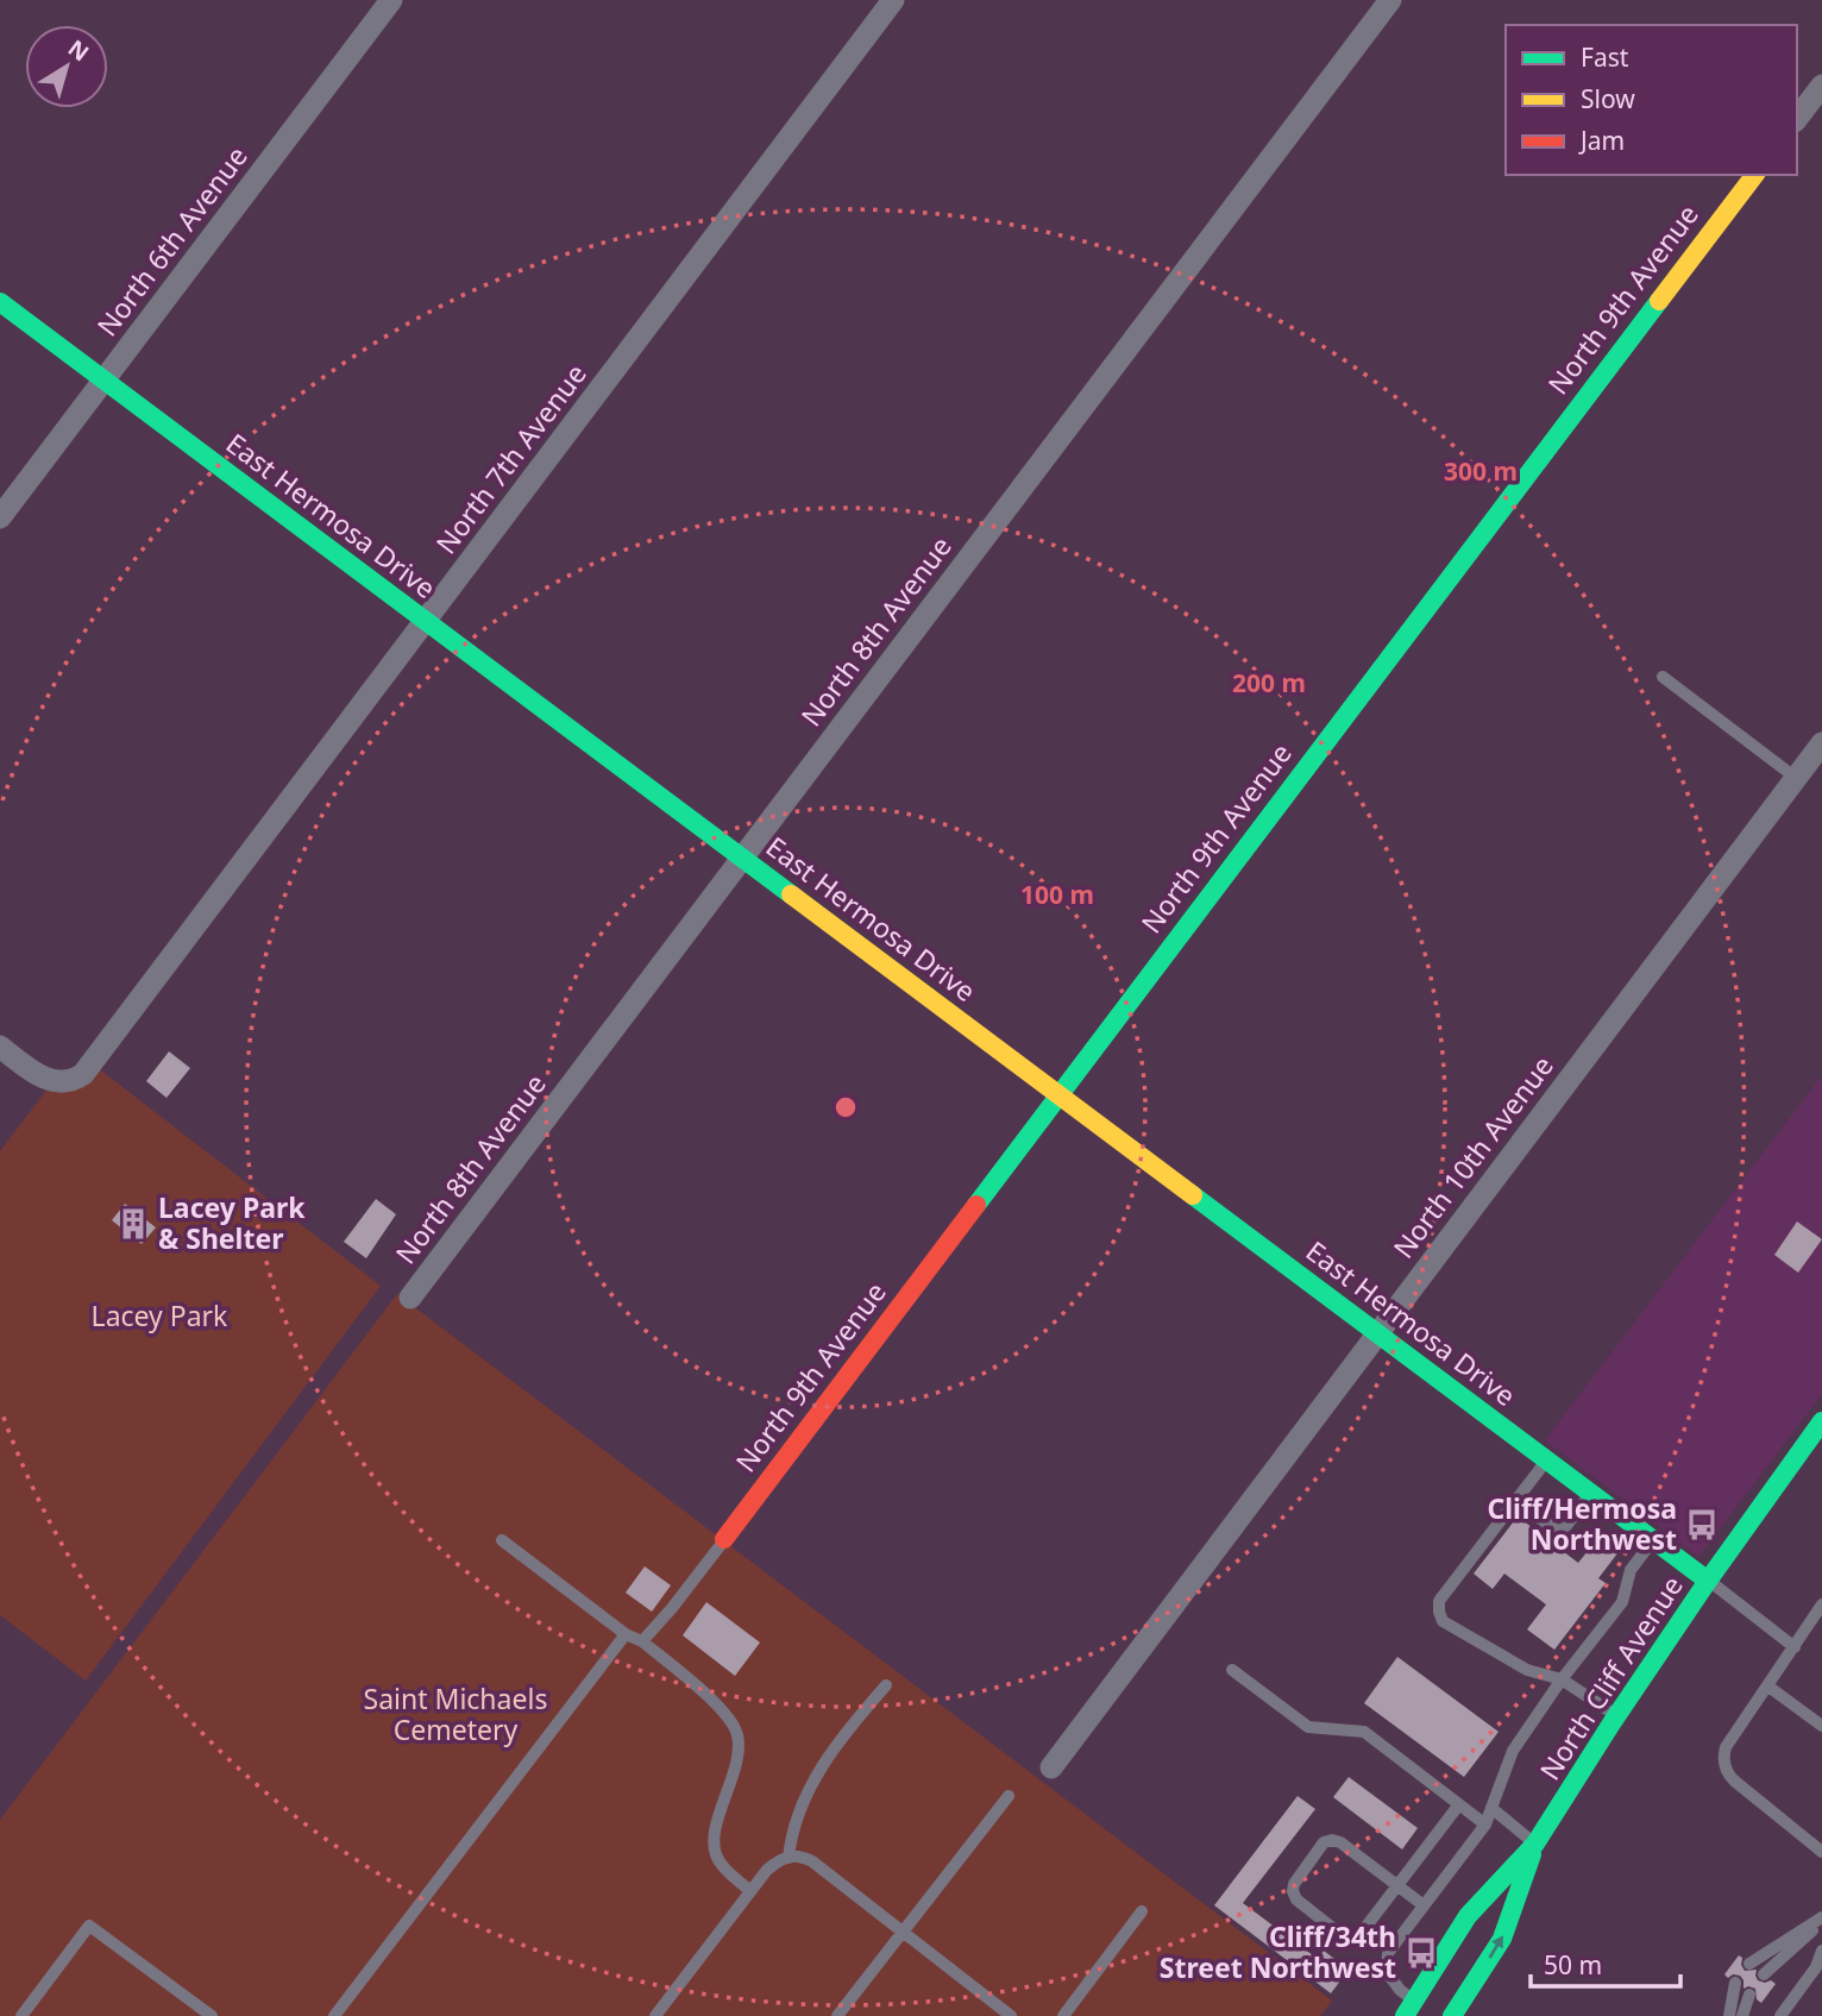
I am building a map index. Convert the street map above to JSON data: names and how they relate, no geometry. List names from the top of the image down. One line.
{"streets":{"street":["North 6th Avenue","North 9th Avenue","North 7th Avenue","East Hermosa Drive","North 8th Avenue","North 10th Avenue","North Cliff Avenue"]},"crossings":[["North 6th Avenue","East Hermosa Drive"],["North 9th Avenue","East Hermosa Drive"],["North 7th Avenue","East Hermosa Drive"],["East Hermosa Drive","North 8th Avenue"],["East Hermosa Drive","North 10th Avenue"],["East Hermosa Drive","North Cliff Avenue"]],"parks":["Lacey Park","Saint Michaels Cemetery"],"places":{"building":["Lacey Park & Shelter"],"bus stop":["Cliff/Hermosa Northwest","Cliff/34th Street Northwest"]},"legend":["Fast","Slow","Jam"],"scale_bar":"50 m","north":"top right","rings":["300 m","200 m","100 m"]}
